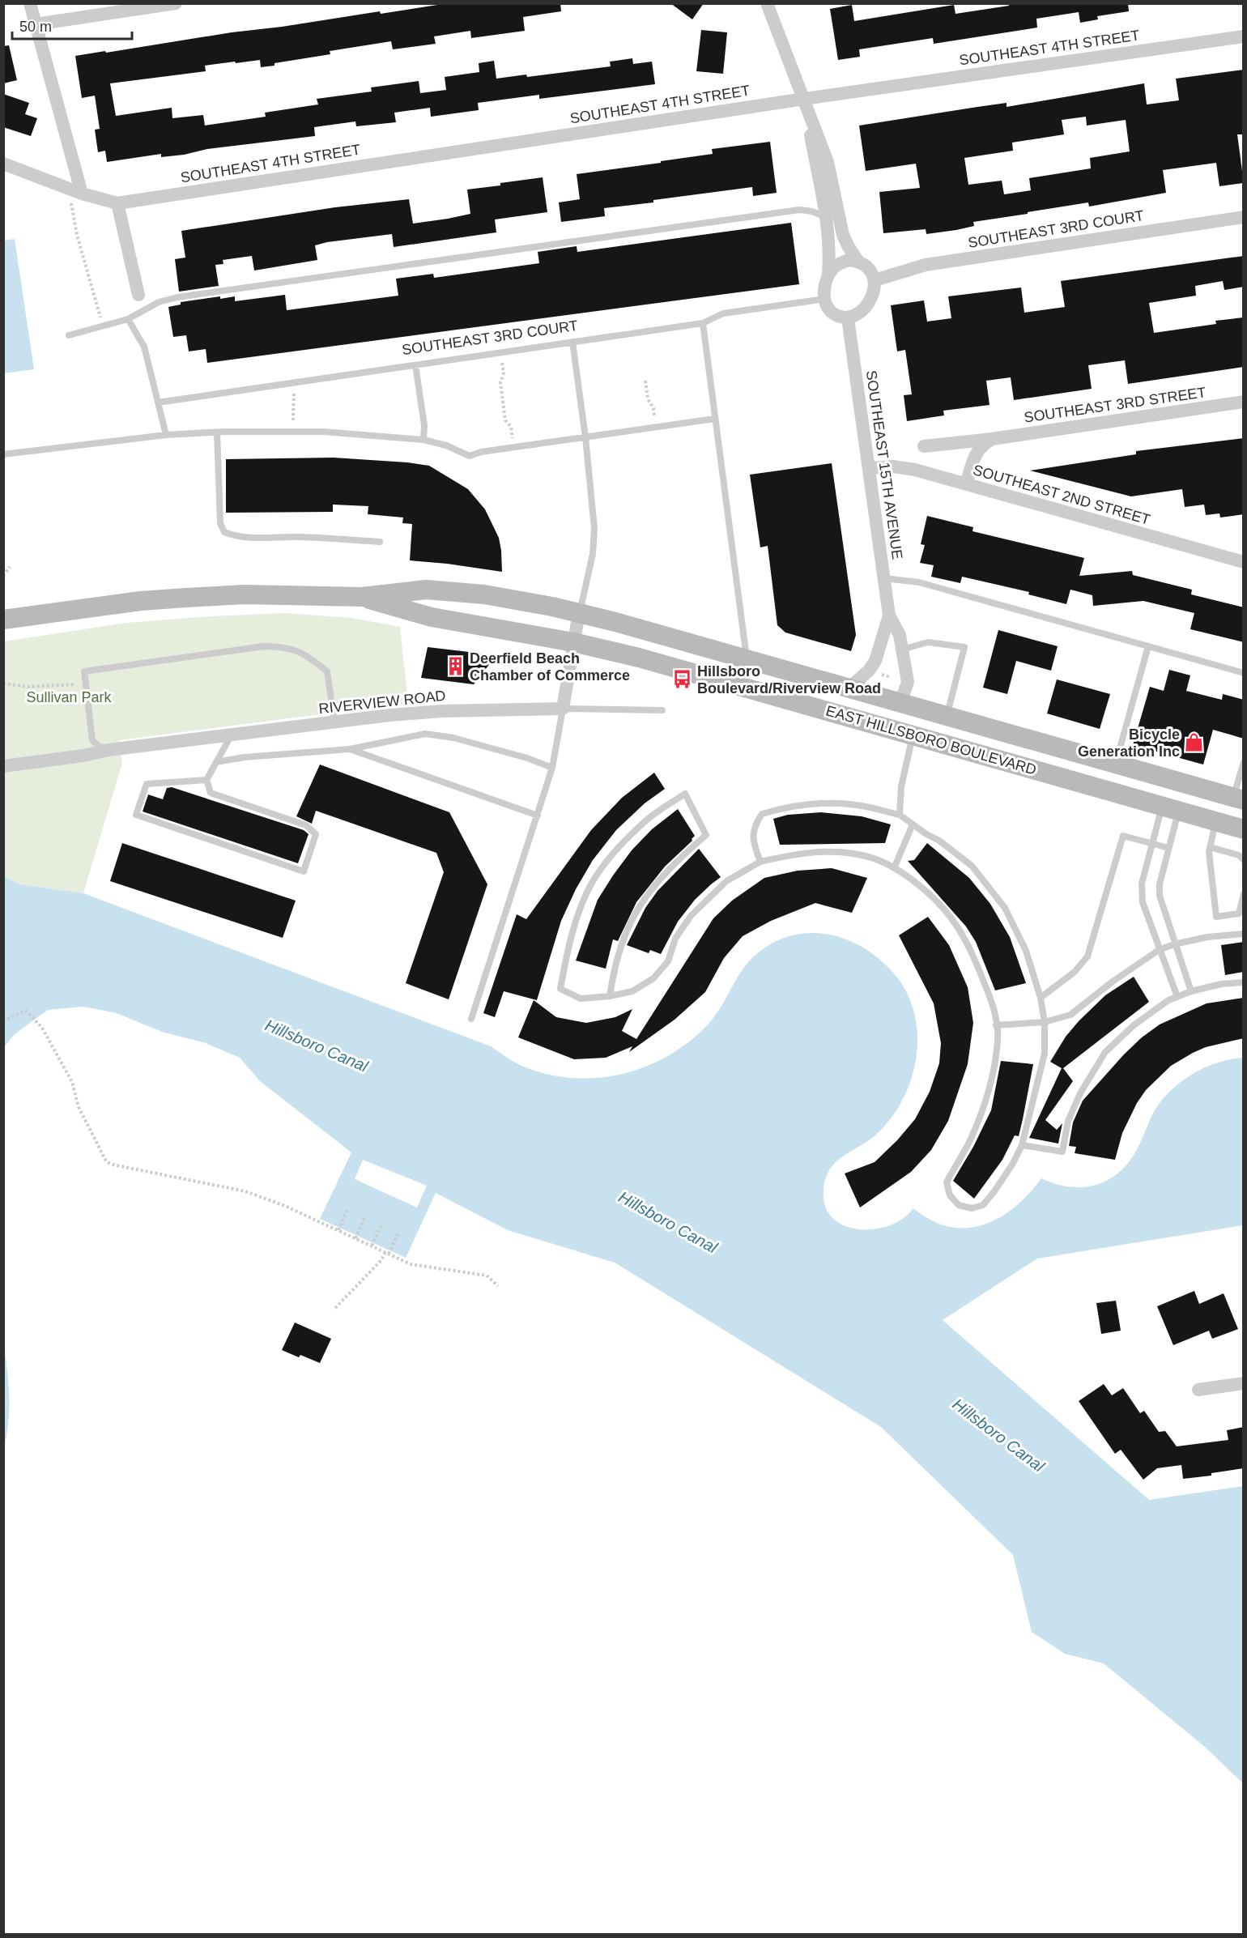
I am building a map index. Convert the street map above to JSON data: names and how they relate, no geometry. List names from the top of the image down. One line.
{"streets":{"main road":["EAST HILLSBORO BOULEVARD"],"street":["SOUTHEAST 4TH STREET","SOUTHEAST 3RD COURT","SOUTHEAST 3RD STREET","SOUTHEAST 15TH AVENUE","SOUTHEAST 2ND STREET","RIVERVIEW ROAD"]},"crossings":[["SOUTHEAST 3RD COURT","SOUTHEAST 15TH AVENUE"],["SOUTHEAST 15TH AVENUE","SOUTHEAST 2ND STREET"],["SOUTHEAST 15TH AVENUE","EAST HILLSBORO BOULEVARD"]],"water":["Hillsboro Canal"],"parks":["Sullivan Park"],"places":{"building":["Deerfield Beach Chamber of Commerce"],"bus stop":["Hillsboro Boulevard/Riverview Road"],"shop":["Bicycle Generation Inc"]},"scale_bar":"50 m"}
